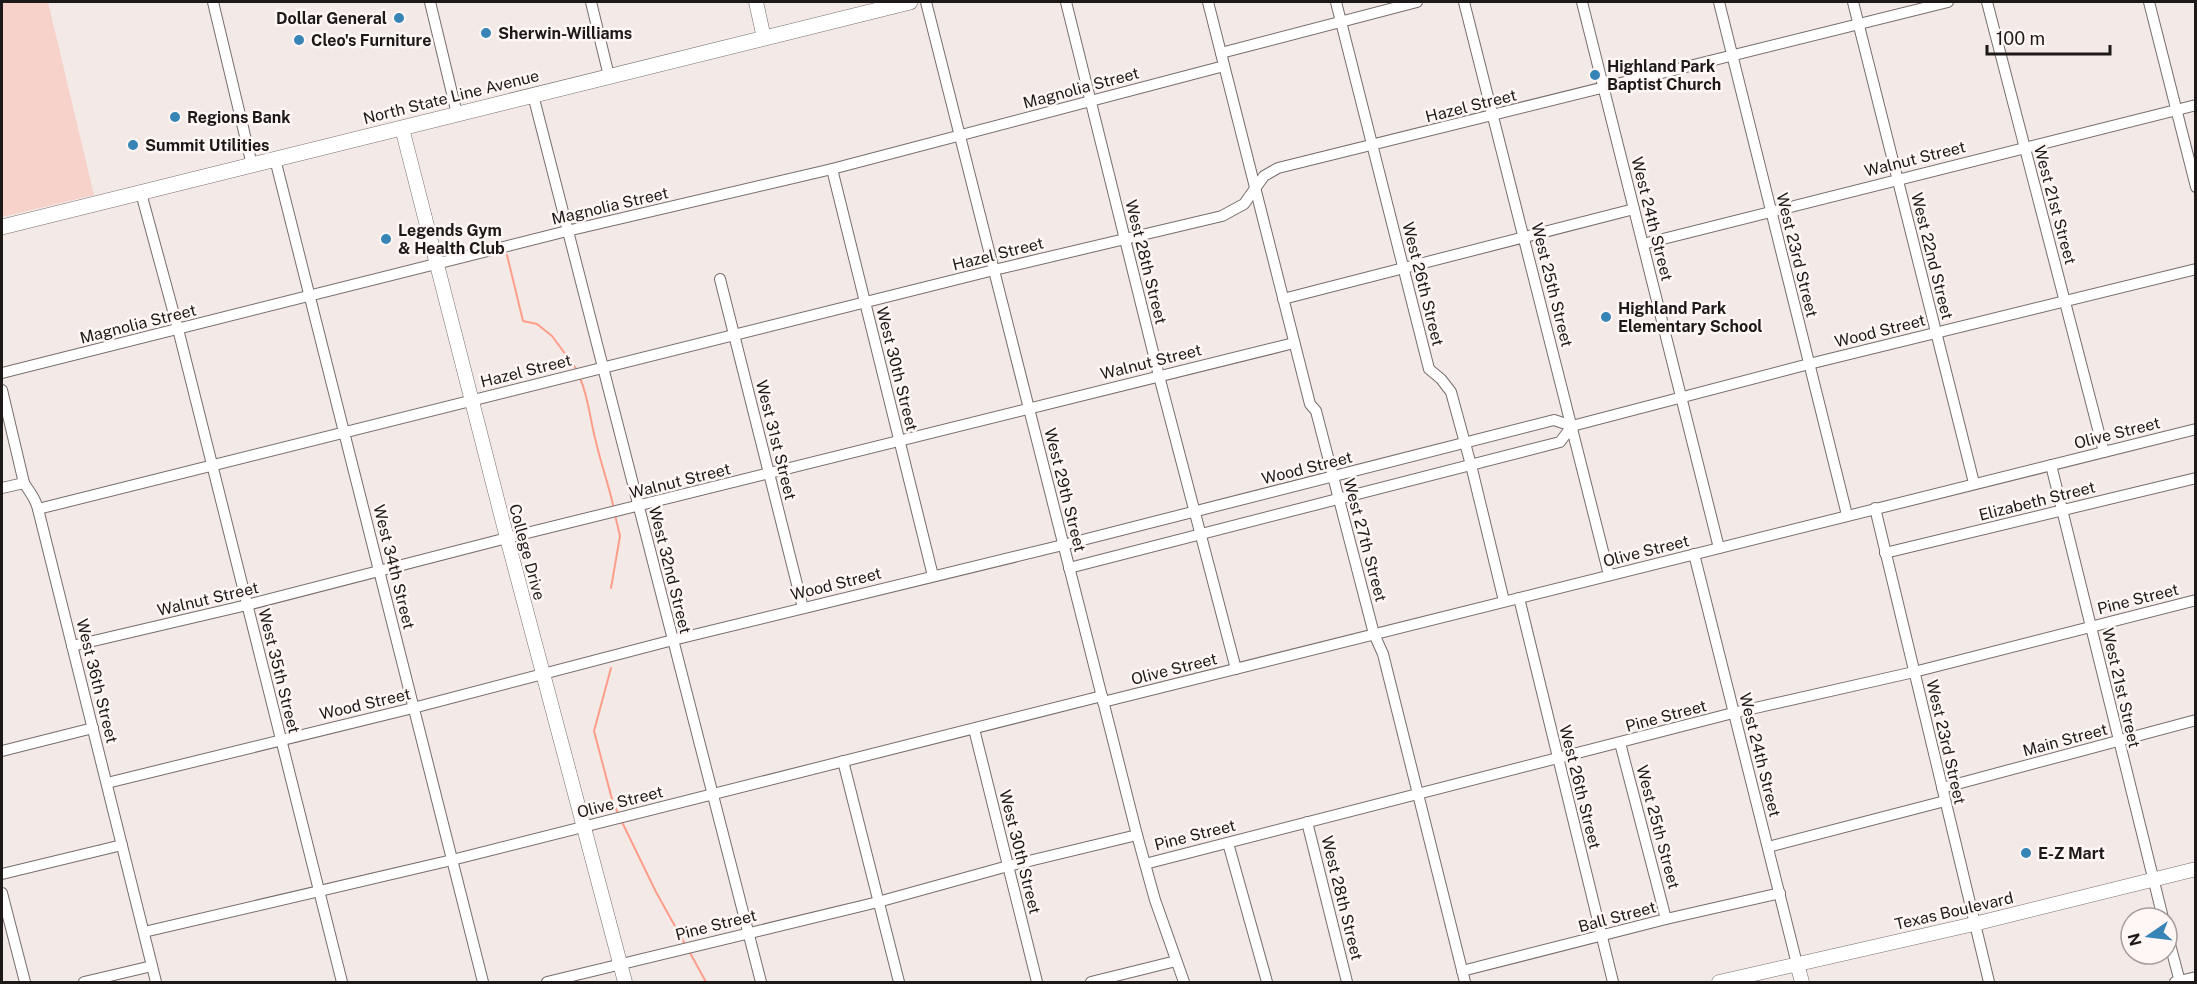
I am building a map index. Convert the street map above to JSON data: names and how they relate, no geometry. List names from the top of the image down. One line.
{"streets":{"main road":["North State Line Avenue"],"street":["Magnolia Street","Hazel Street","Walnut Street","West 21st Street","West 24th Street","West 23rd Street","West 22nd Street","West 28th Street","West 26th Street","West 25th Street","Wood Street","West 30th Street","Olive Street","West 31st Street","West 29th Street","Elizabeth Street","West 27th Street","College Drive","West 34th Street","West 32nd Street","Pine Street","West 35th Street","West 36th Street","Main Street","Texas Boulevard","Ball Street"]},"crossings":[["Magnolia Street","West 28th Street"],["Magnolia Street","West 30th Street"],["Magnolia Street","West 29th Street"],["Magnolia Street","West 27th Street"],["Magnolia Street","College Drive"],["Magnolia Street","West 34th Street"],["Magnolia Street","West 32nd Street"],["Magnolia Street","West 35th Street"],["North State Line Avenue","College Drive"],["North State Line Avenue","West 34th Street"],["North State Line Avenue","West 32nd Street"],["North State Line Avenue","West 35th Street"],["Hazel Street","West 24th Street"],["Hazel Street","West 23rd Street"],["Hazel Street","West 22nd Street"],["Hazel Street","West 28th Street"],["Hazel Street","West 26th Street"],["Hazel Street","West 25th Street"],["Hazel Street","West 30th Street"],["Hazel Street","West 31st Street"],["Hazel Street","West 29th Street"],["Hazel Street","West 27th Street"],["Hazel Street","College Drive"],["Hazel Street","West 34th Street"],["Hazel Street","West 32nd Street"],["Hazel Street","West 35th Street"],["Hazel Street","West 36th Street"],["Walnut Street","West 21st Street"],["Walnut Street","West 24th Street"],["Walnut Street","West 23rd Street"],["Walnut Street","West 22nd Street"],["Walnut Street","West 28th Street"],["Walnut Street","West 30th Street"],["Walnut Street","West 31st Street"],["Walnut Street","West 29th Street"],["Walnut Street","West 27th Street"],["Walnut Street","College Drive"],["Walnut Street","West 34th Street"],["Walnut Street","West 32nd Street"],["Walnut Street","West 35th Street"],["Walnut Street","West 36th Street"],["West 21st Street","Wood Street"],["West 21st Street","Olive Street"],["West 21st Street","Elizabeth Street"],["West 21st Street","Pine Street"],["West 21st Street","Main Street"],["West 21st Street","Texas Boulevard"],["West 24th Street","Wood Street"],["West 24th Street","Olive Street"],["West 24th Street","Pine Street"],["West 24th Street","Texas Boulevard"],["West 24th Street","Ball Street"],["West 23rd Street","Wood Street"],["West 23rd Street","Olive Street"],["West 23rd Street","Elizabeth Street"],["West 23rd Street","Pine Street"],["West 23rd Street","Main Street"],["West 23rd Street","Texas Boulevard"],["West 22nd Street","Wood Street"],["West 22nd Street","Olive Street"],["West 28th Street","Wood Street"],["West 28th Street","Olive Street"],["West 28th Street","Pine Street"],["West 26th Street","Wood Street"],["West 26th Street","Olive Street"],["West 26th Street","Pine Street"],["West 26th Street","Ball Street"],["West 25th Street","Wood Street"],["West 25th Street","Olive Street"],["West 25th Street","Pine Street"],["West 25th Street","Ball Street"],["Wood Street","West 30th Street"],["Wood Street","West 31st Street"],["Wood Street","West 29th Street"],["Wood Street","West 27th Street"],["Wood Street","College Drive"],["Wood Street","West 34th Street"],["Wood Street","West 32nd Street"],["Wood Street","West 35th Street"],["Wood Street","West 36th Street"],["West 30th Street","Olive Street"],["West 30th Street","Pine Street"],["Olive Street","West 29th Street"],["Olive Street","West 27th Street"],["Olive Street","College Drive"],["Olive Street","West 34th Street"],["Olive Street","West 32nd Street"],["Olive Street","West 35th Street"],["Olive Street","West 36th Street"],["West 29th Street","Pine Street"],["West 27th Street","Pine Street"],["West 27th Street","Ball Street"],["College Drive","Pine Street"],["West 32nd Street","Pine Street"]],"places":["Dollar General","Sherwin-Williams","Cleo's Furniture","Highland Park Baptist Church","Regions Bank","Summit Utilities","Legends Gym & Health Club","Highland Park Elementary School","E-Z Mart"],"scale_bar":"100 m","north":"left"}
